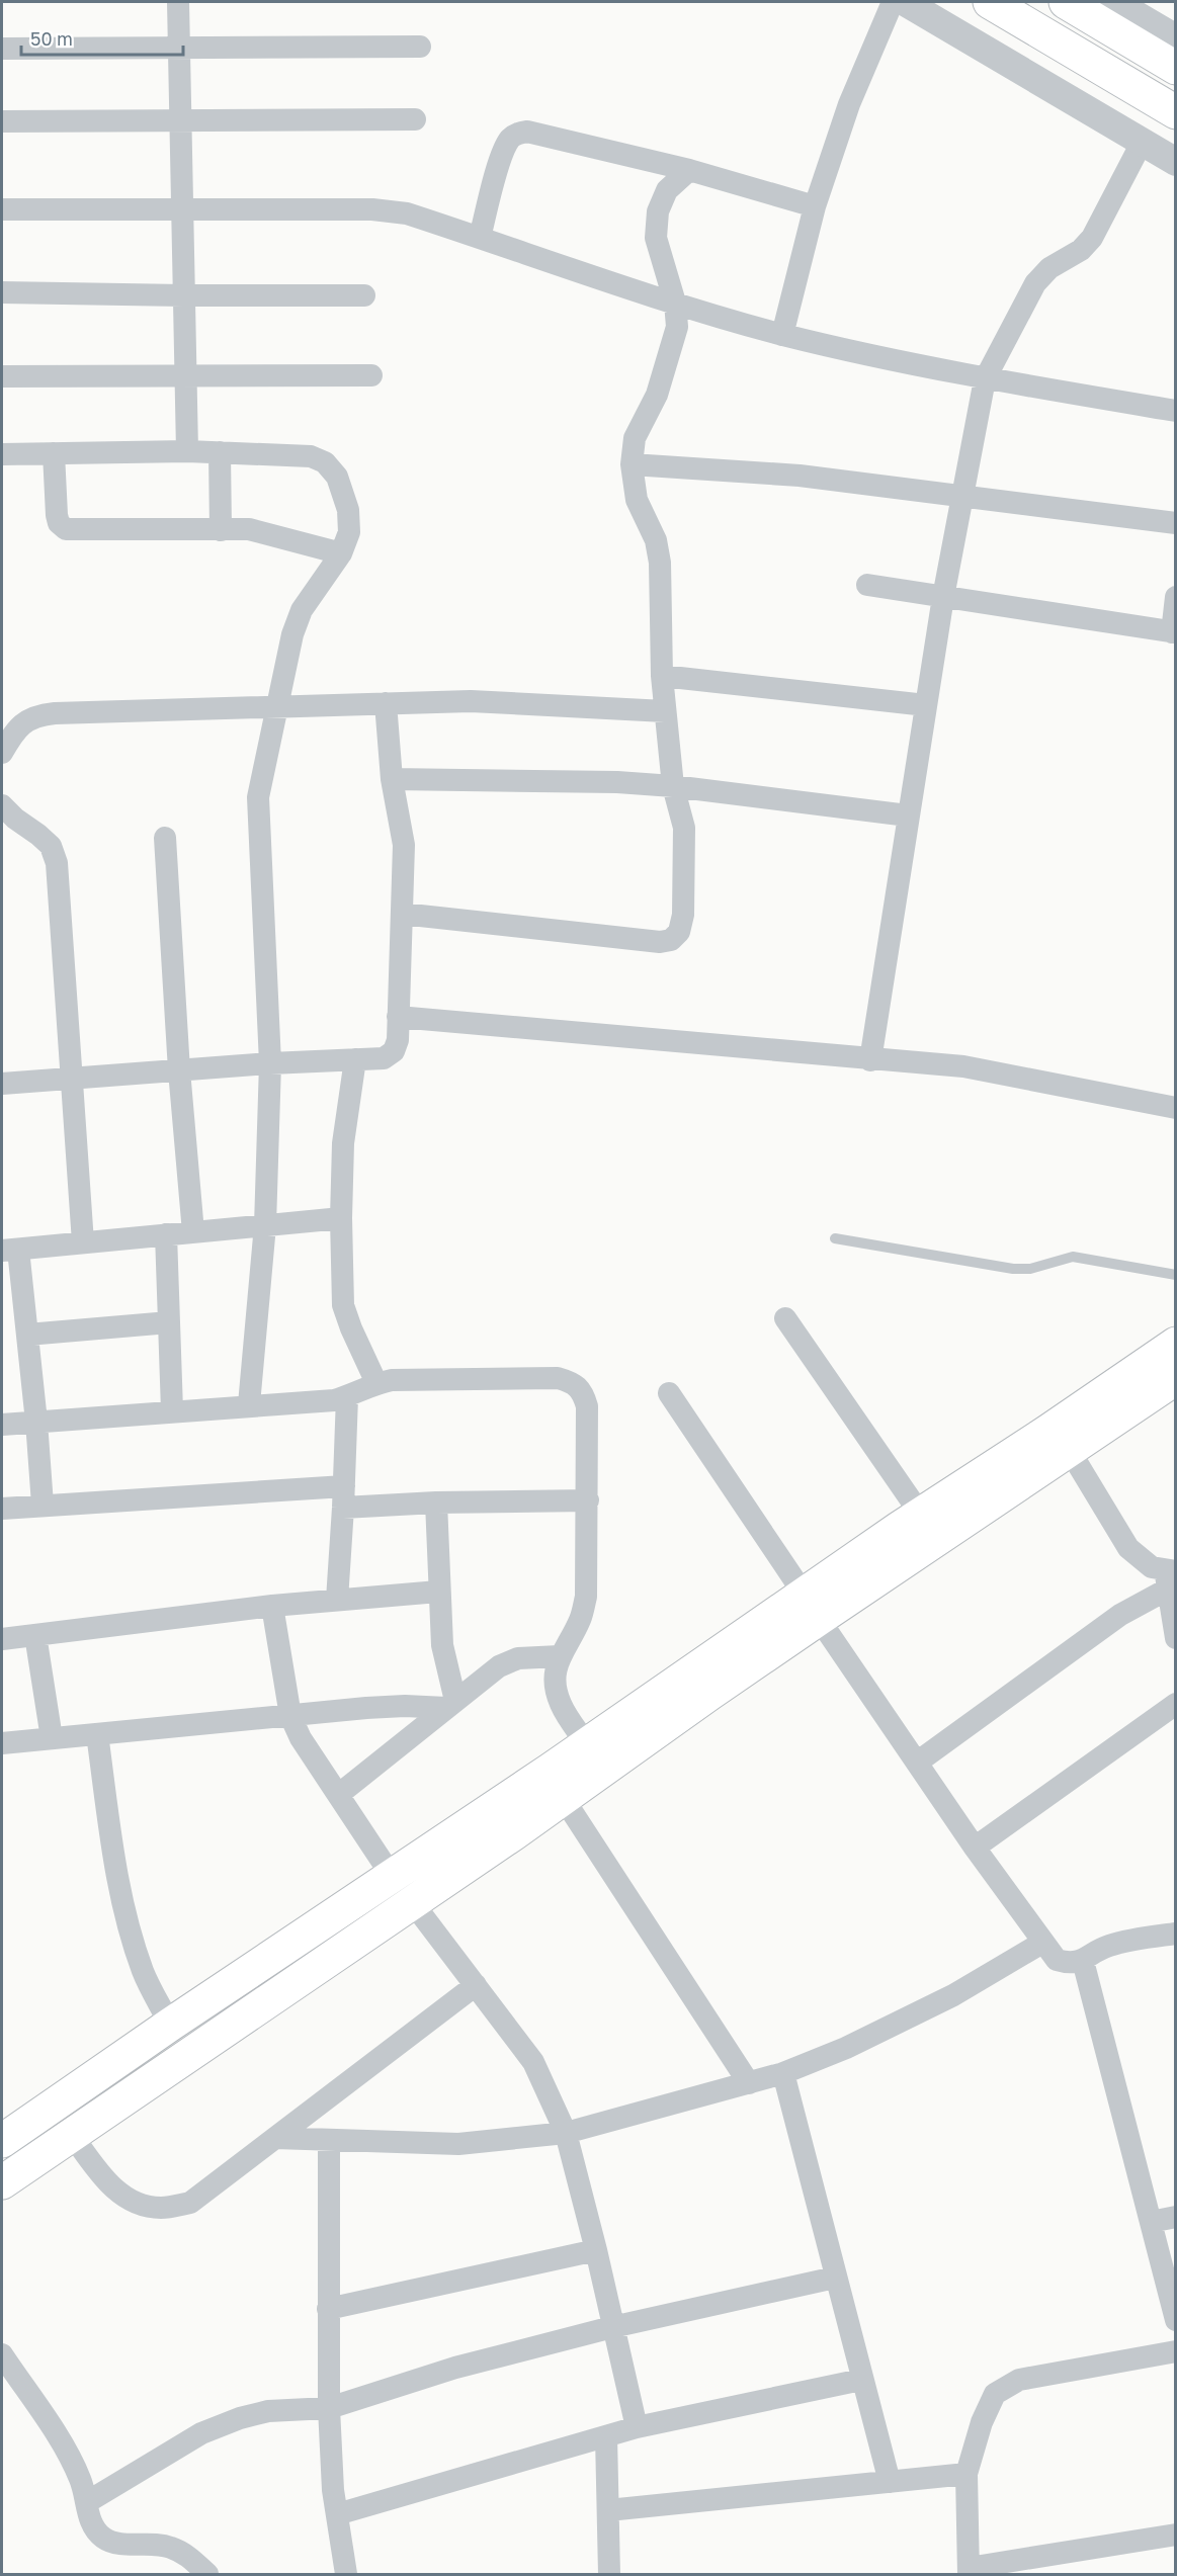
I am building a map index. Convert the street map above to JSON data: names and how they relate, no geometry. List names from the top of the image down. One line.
{"scale_bar":"50 m"}
